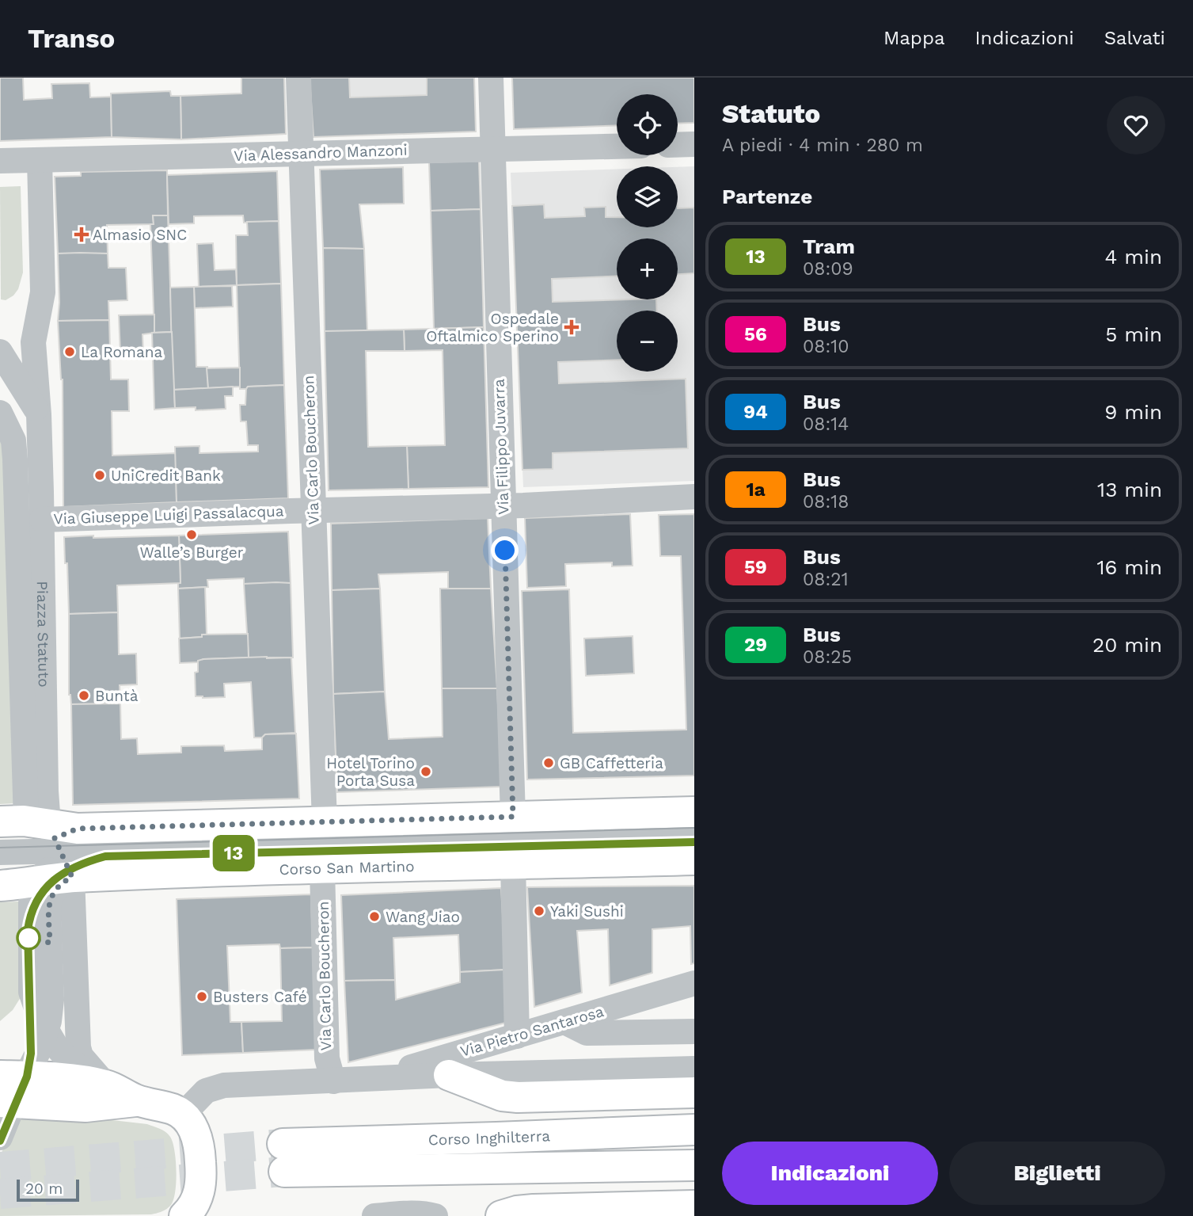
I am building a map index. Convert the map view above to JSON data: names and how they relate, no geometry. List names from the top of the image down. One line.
{"streets":{"main road":["Piazza Statuto","Corso San Martino","Corso Inghilterra"],"street":["Via Alessandro Manzoni","Via Filippo Juvarra","Via Carlo Boucheron","Via Giuseppe Luigi Passalacqua","Via Pietro Santarosa"]},"crossings":[["Via Alessandro Manzoni","Via Filippo Juvarra"],["Via Alessandro Manzoni","Via Carlo Boucheron"],["Via Alessandro Manzoni","Piazza Statuto"],["Via Filippo Juvarra","Via Giuseppe Luigi Passalacqua"],["Via Filippo Juvarra","Corso San Martino"],["Via Carlo Boucheron","Via Giuseppe Luigi Passalacqua"],["Via Carlo Boucheron","Corso San Martino"],["Via Giuseppe Luigi Passalacqua","Piazza Statuto"],["Piazza Statuto","Corso San Martino"]],"places":{"health":["Almasio SNC","Ospedale Oftalmico Sperino"],"other":["La Romana","UniCredit Bank","Walle’s Burger","Buntà","GB Caffetteria","Hotel Torino Porta Susa","Yaki Sushi","Wang Jiao","Busters Café"]},"lines":["tram line 13"],"scale_bar":"20 m","page":{"header":"Transo","nav":["Mappa","Indicazioni","Salvati"],"on_map":"13","heading":[["Statuto","A piedi · 4 min · 280 m"],"Partenze"],"map_buttons":["+","−"],"list":[{"mark":"13","name":"Tram","note":"08:09","value":"4 min"},{"mark":"56","name":"Bus","note":"08:10","value":"5 min"},{"mark":"94","name":"Bus","note":"08:14","value":"9 min"},{"mark":"1a","name":"Bus","note":"08:18","value":"13 min"},{"mark":"59","name":"Bus","note":"08:21","value":"16 min"},{"mark":"29","name":"Bus","note":"08:25","value":"20 min"}],"buttons":["Indicazioni","Biglietti"],"scale":"20 m"}}
